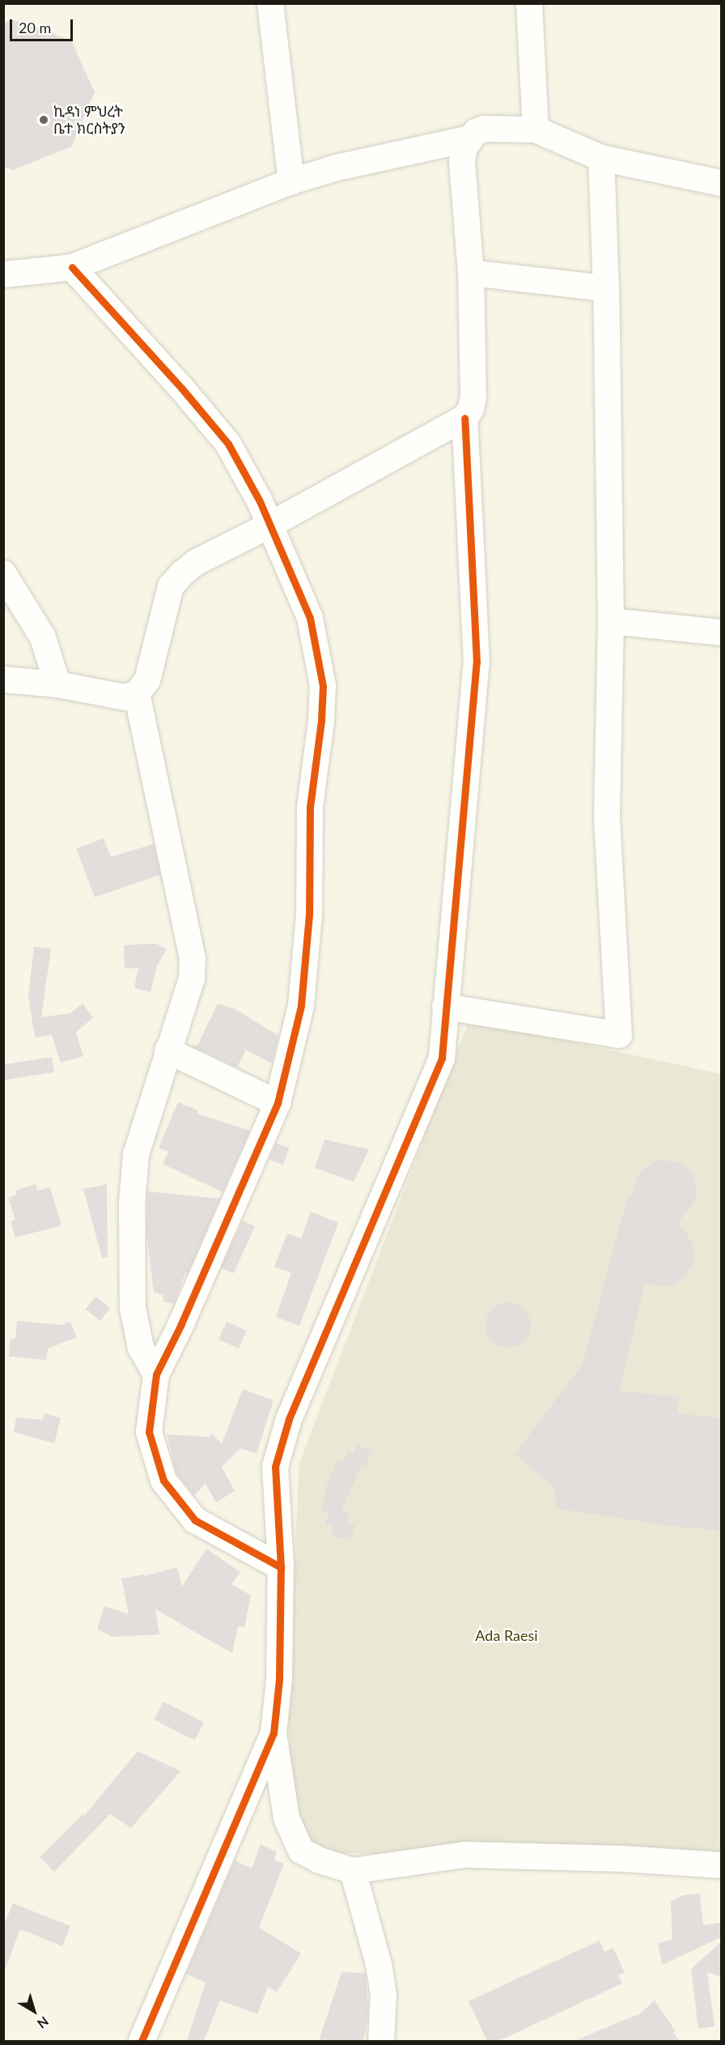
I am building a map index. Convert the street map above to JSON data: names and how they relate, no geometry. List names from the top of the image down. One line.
{"parks":["Ada Raesi"],"places":["ኪዳነ ምህረት ቤተ ክርስትያን"],"scale_bar":"20 m","north":"bottom right"}
